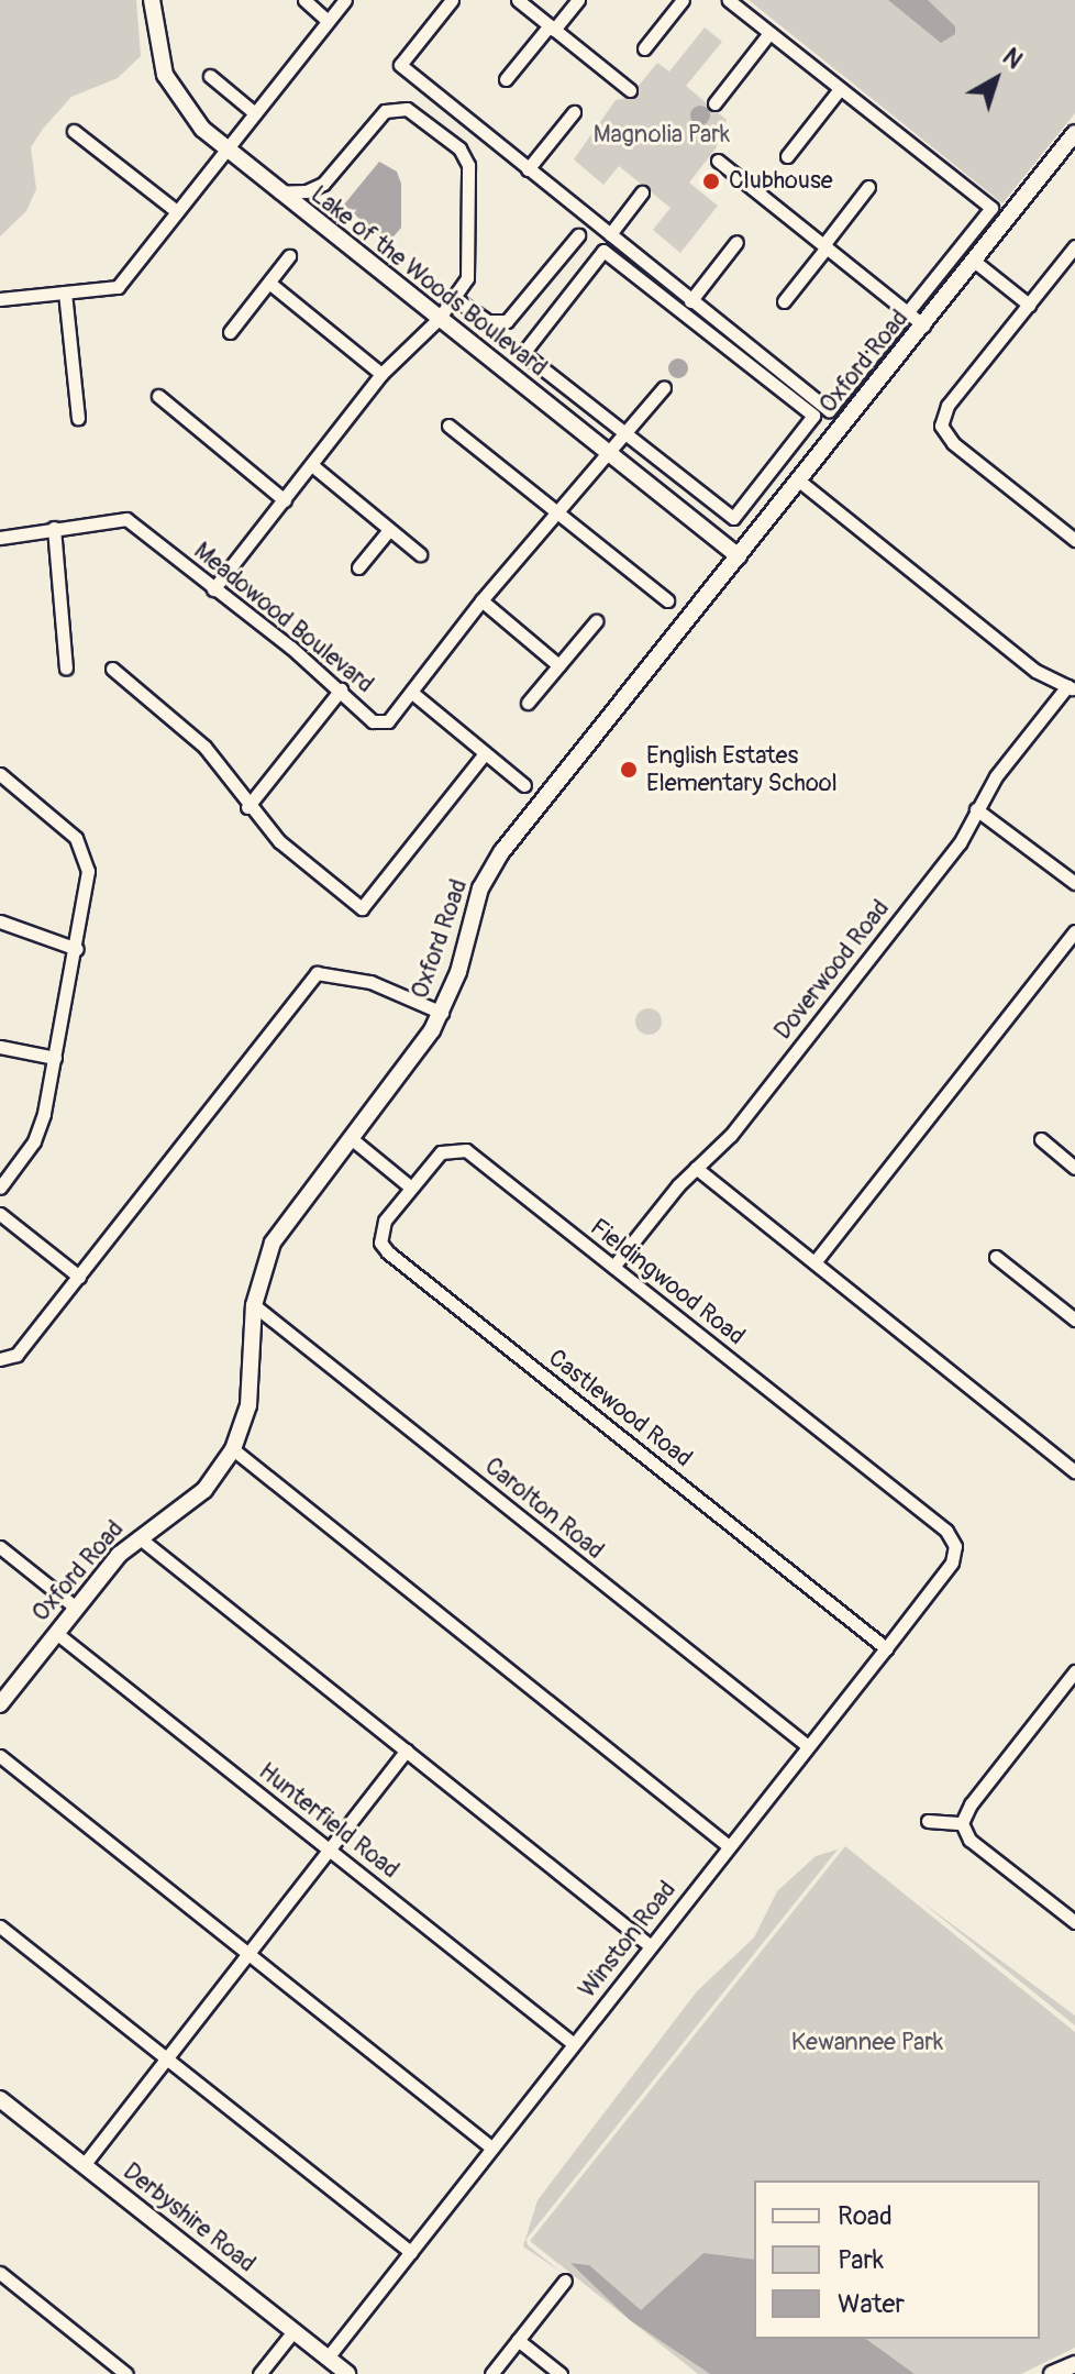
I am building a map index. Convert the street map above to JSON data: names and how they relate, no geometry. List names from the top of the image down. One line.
{"streets":{"street":["Lake of the Woods Boulevard","Oxford Road","Meadowood Boulevard","Doverwood Road","Fieldingwood Road","Castlewood Road","Carolton Road","Hunterfield Road","Winston Road","Derbyshire Road"]},"crossings":[["Lake of the Woods Boulevard","Oxford Road"],["Lake of the Woods Boulevard","Meadowood Boulevard"],["Oxford Road","Carolton Road"],["Oxford Road","Hunterfield Road"],["Doverwood Road","Fieldingwood Road"],["Fieldingwood Road","Castlewood Road"],["Fieldingwood Road","Winston Road"],["Castlewood Road","Winston Road"],["Carolton Road","Winston Road"],["Hunterfield Road","Winston Road"],["Winston Road","Derbyshire Road"]],"parks":["Magnolia Park","Kewannee Park"],"places":["Clubhouse","English Estates Elementary School"],"legend":["Road","Park","Water"],"north":"top right"}
